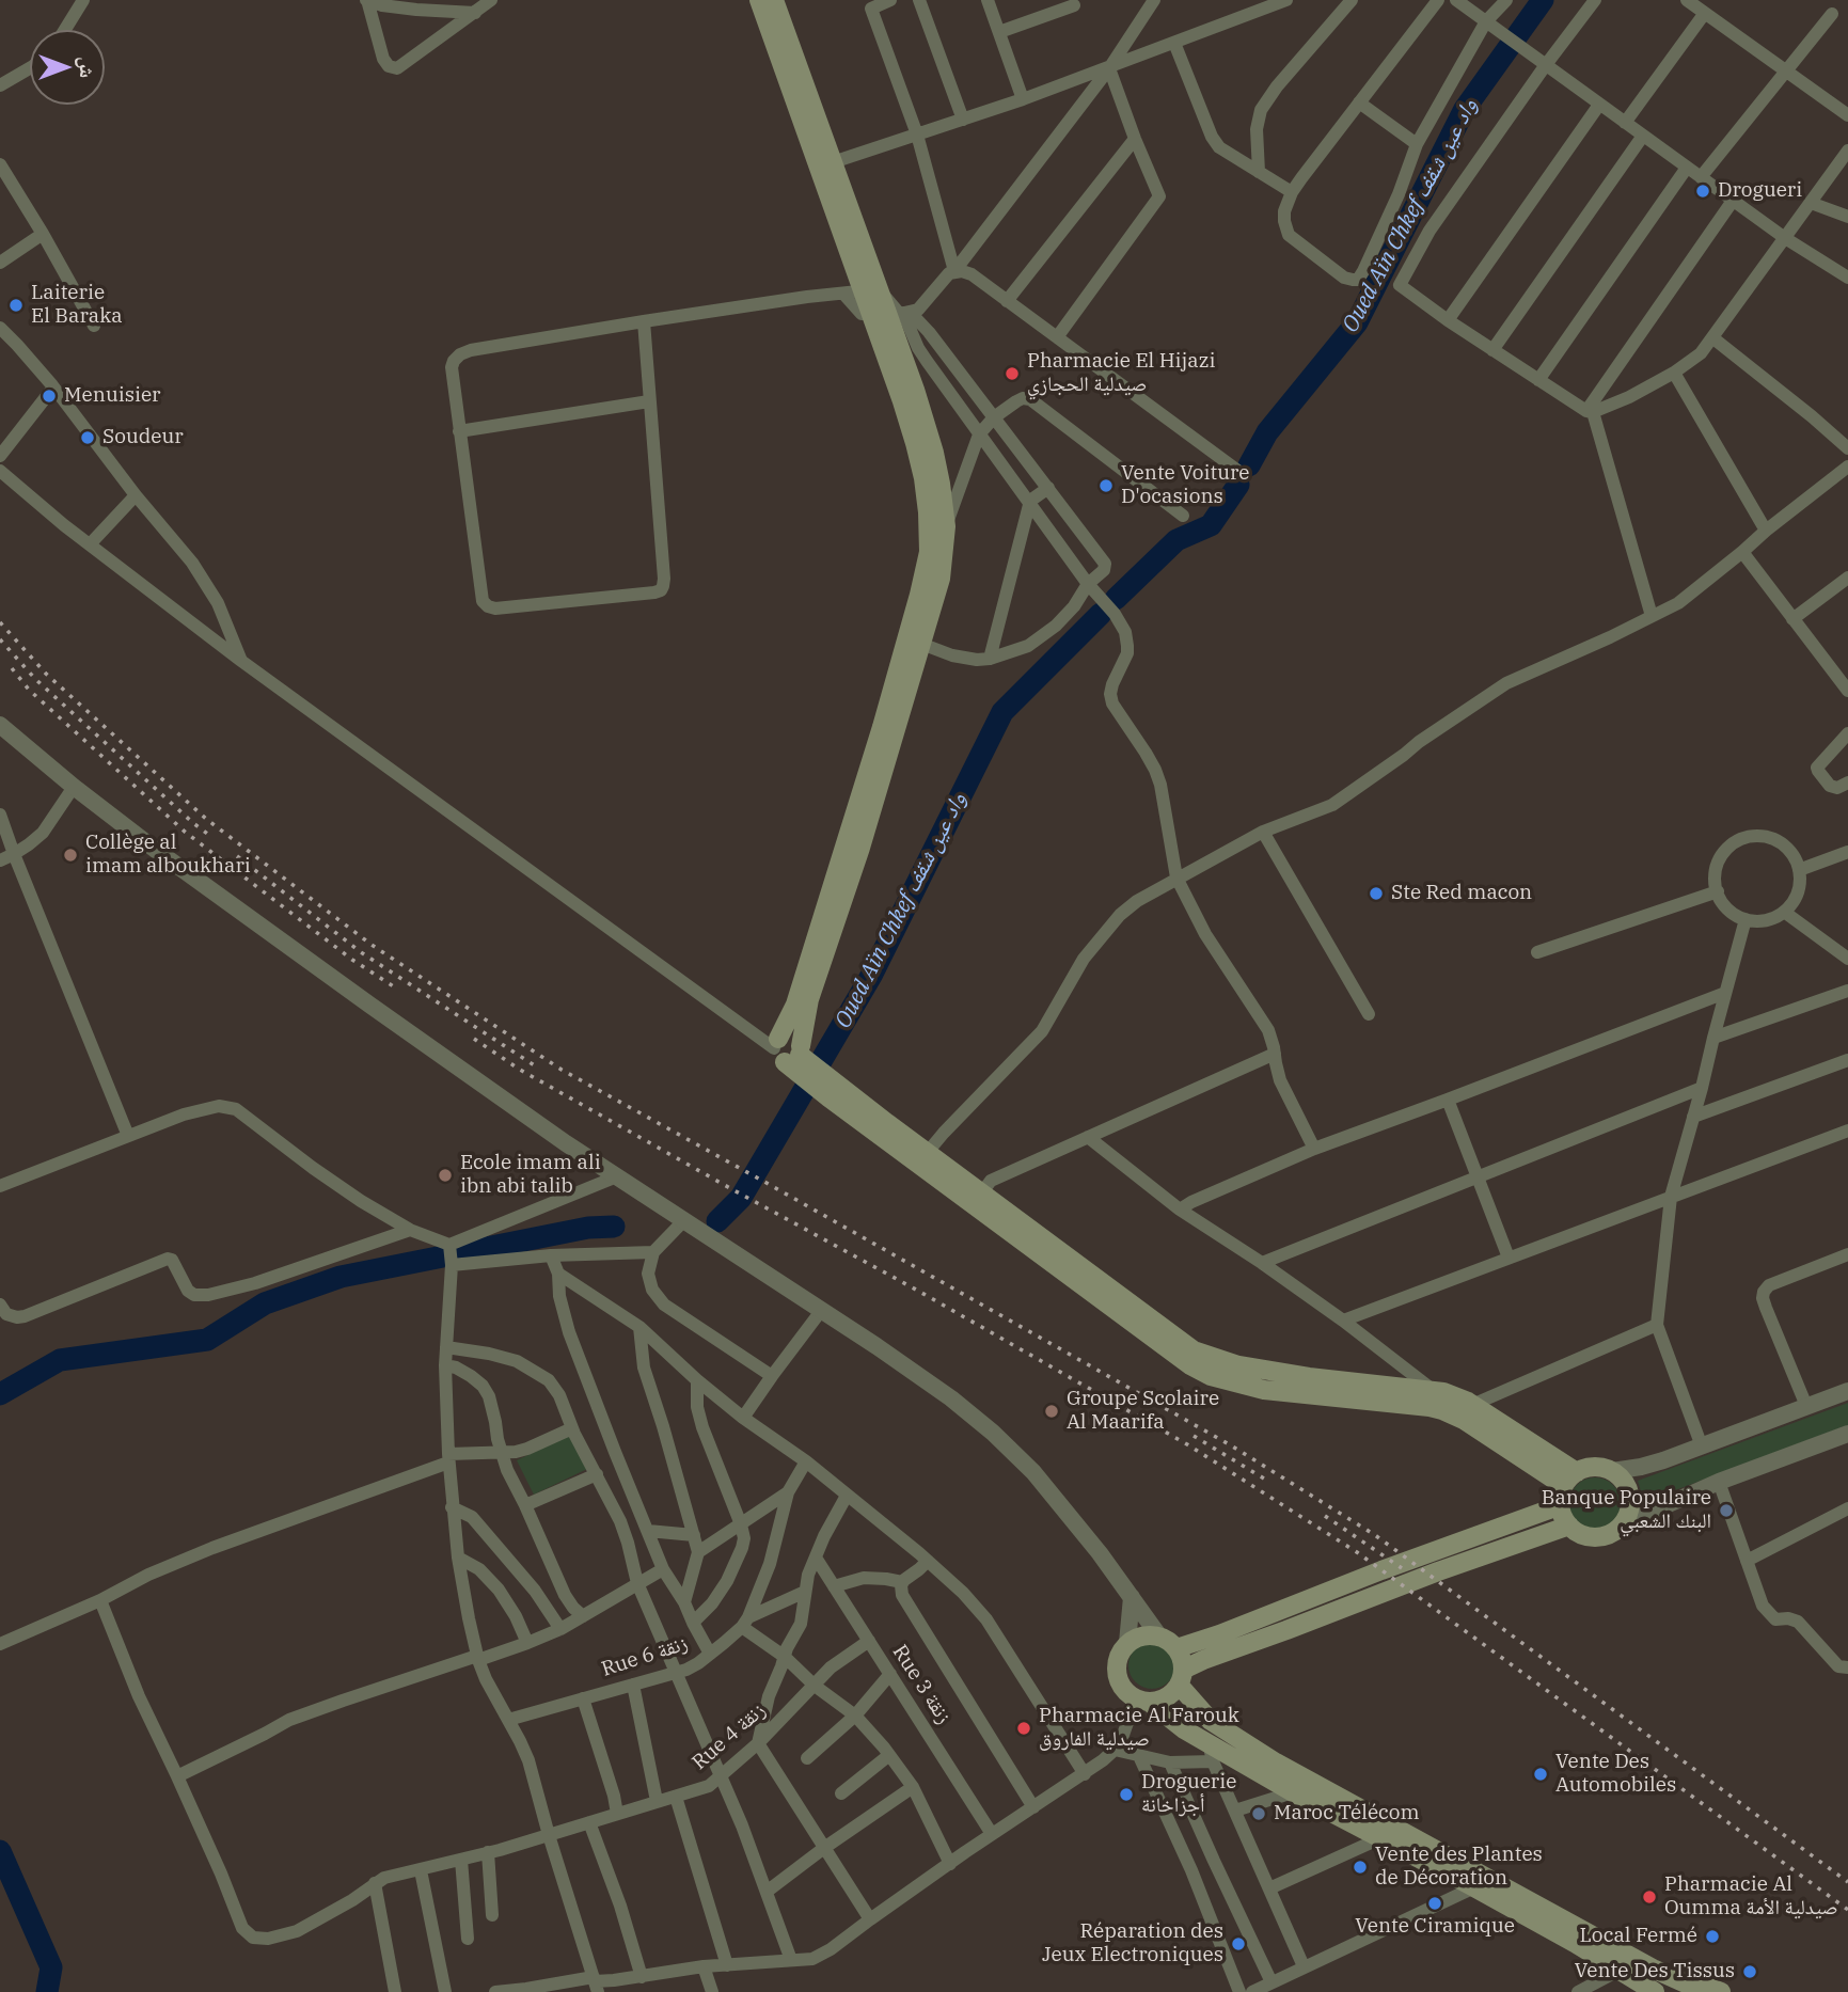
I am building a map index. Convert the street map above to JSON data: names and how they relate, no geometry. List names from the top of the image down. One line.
{"streets":{"street":["Rue 6 زنقة","Rue 3 زنقة","Rue 4 زنقة"]},"crossings":[["Rue 3 زنقة","Rue 4 زنقة"]],"water":["Oued Aïn Chkef واد عين شقف"],"places":["Drogueri","Laiterie El Baraka","Pharmacie El Hijazi صيدلية الحجازي","Menuisier","Soudeur","Vente Voiture D'ocasions","Collège al imam alboukhari","Ste Red macon","Ecole imam ali ibn abi talib","Groupe Scolaire Al Maarifa","Banque Populaire البنك الشعبي","Pharmacie Al Farouk صيدلية الفاروق","Vente Des Automobiles","Droguerie أجزاخانة","Maroc Télécom","Vente des Plantes de Décoration","Pharmacie Al Oumma صيدلية الأمة","Vente Ciramique","Local Fermé","Réparation des Jeux Electroniques","Vente Des Tissus"],"north":"right"}
